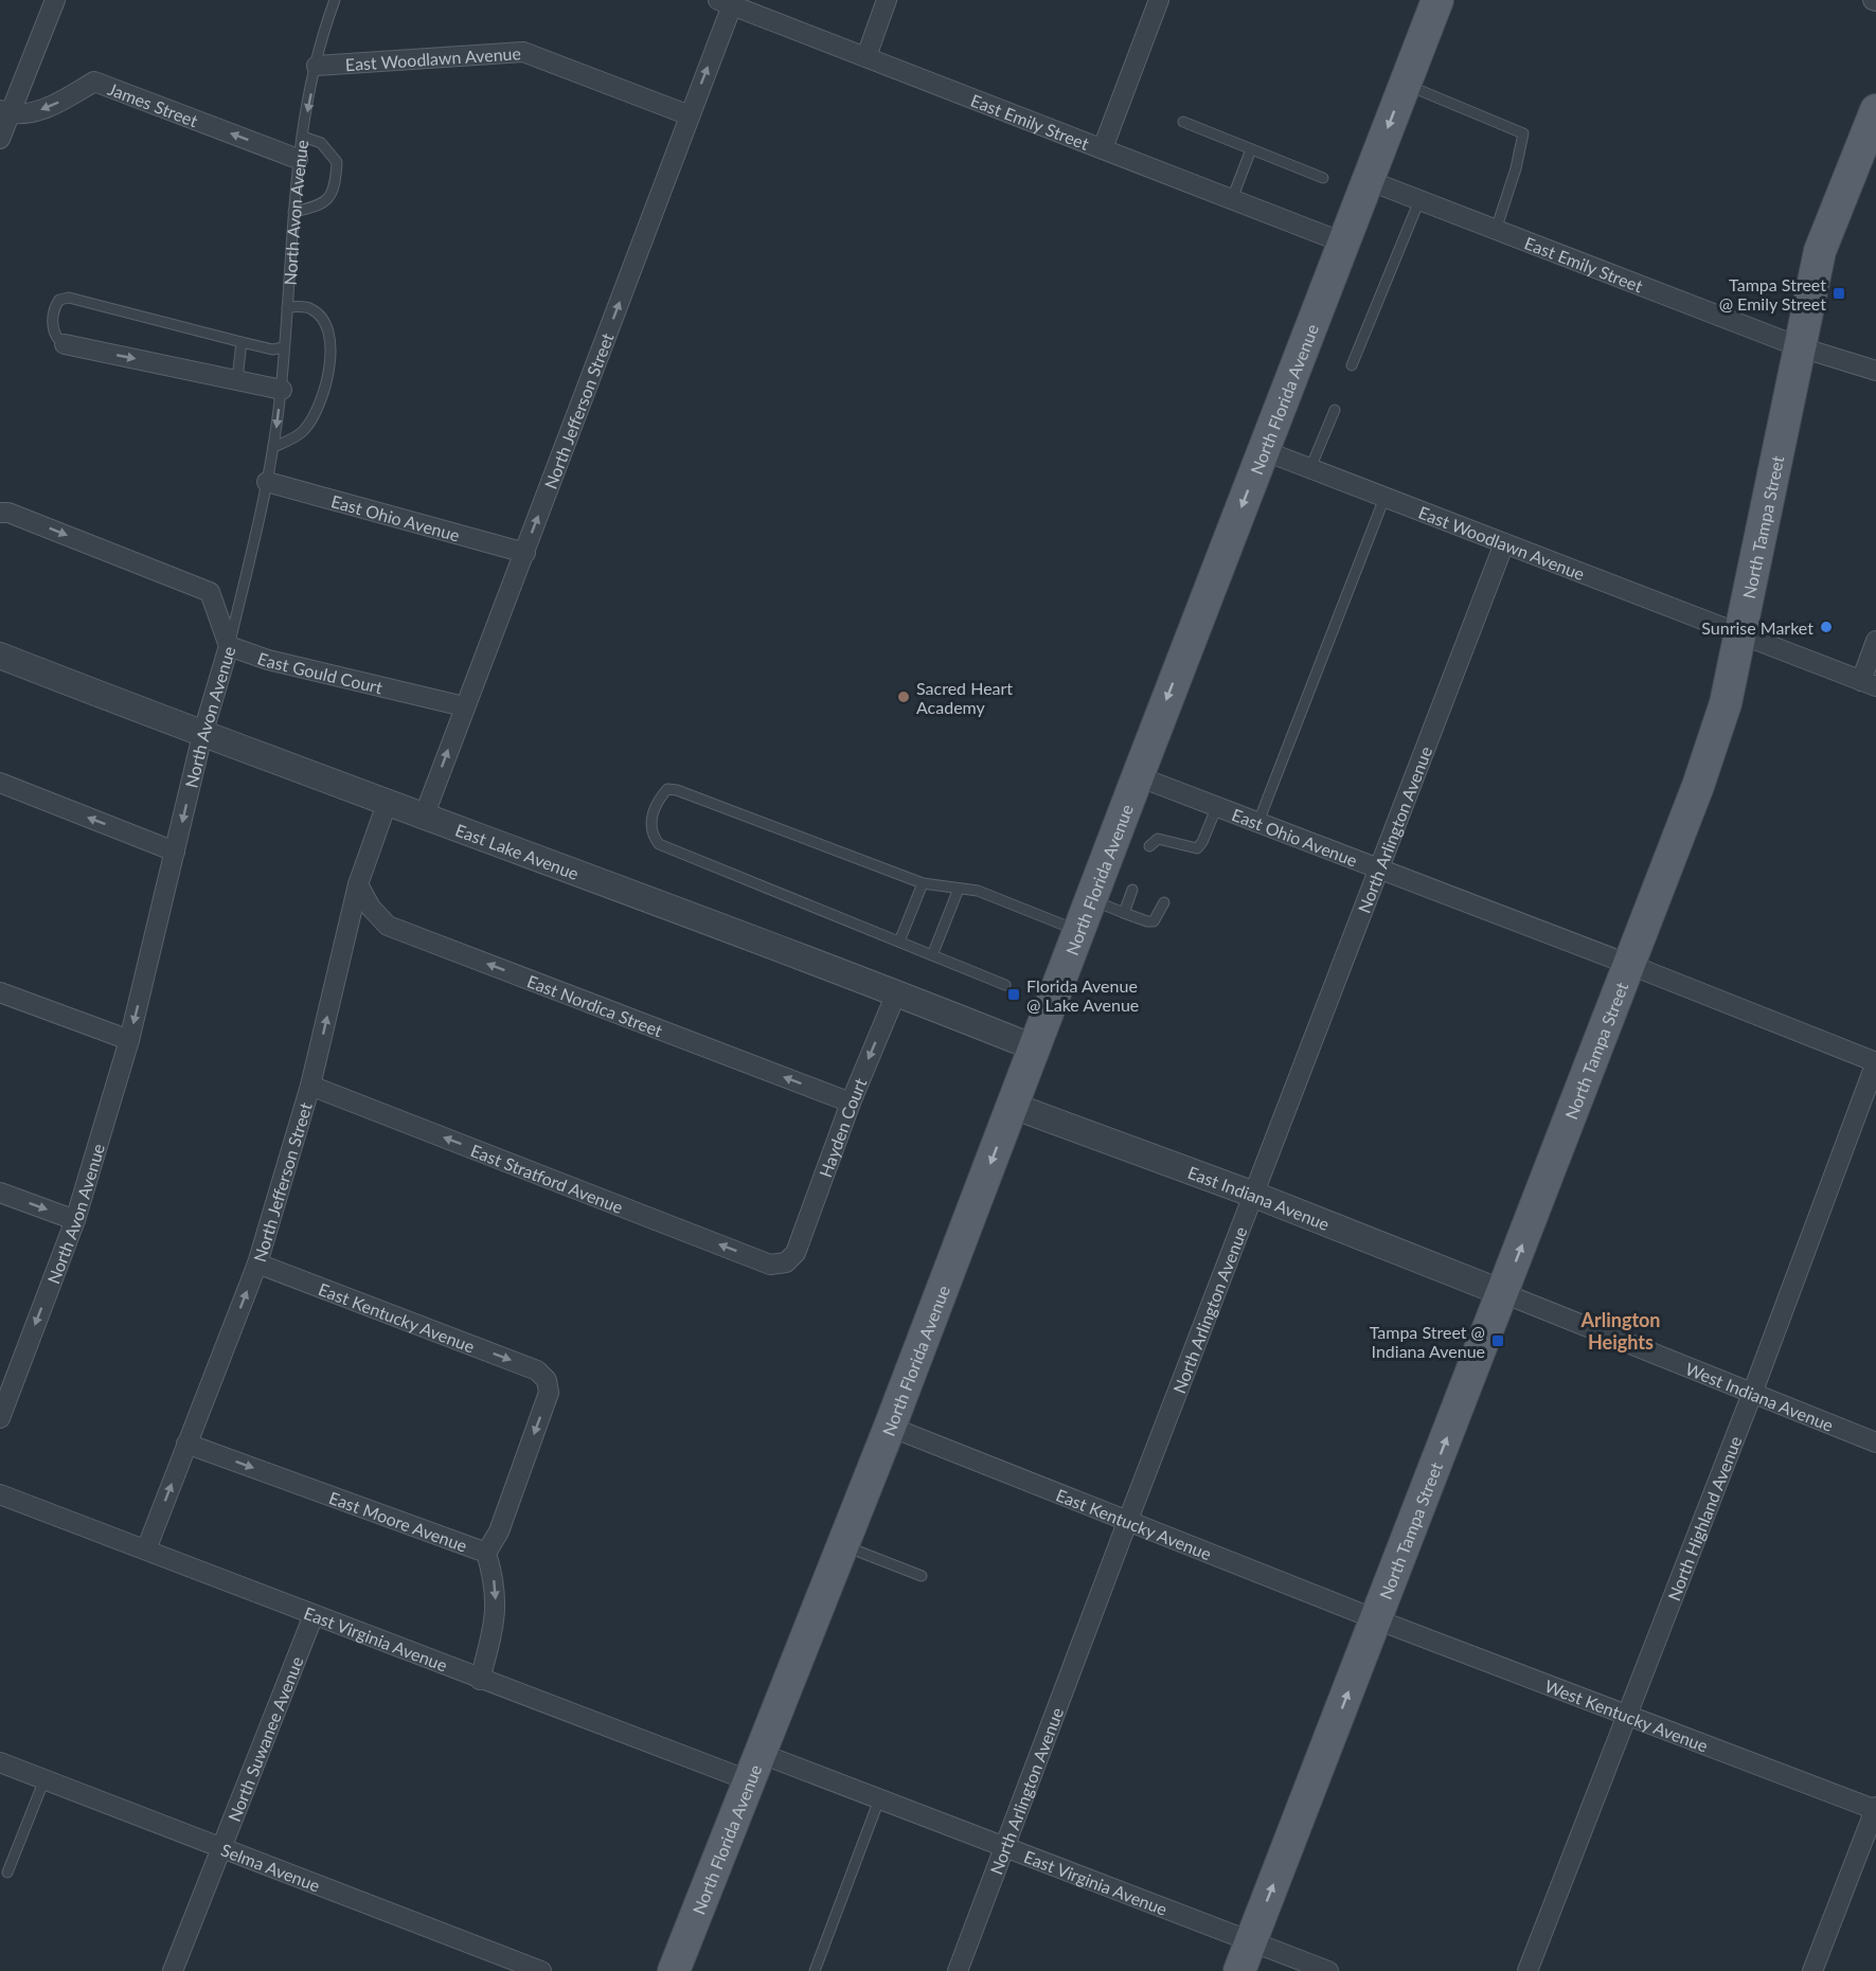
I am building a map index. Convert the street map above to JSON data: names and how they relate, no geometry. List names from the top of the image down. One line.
{"streets":{"main road":["North Florida Avenue","North Tampa Street"],"street":["East Woodlawn Avenue","James Street","East Emily Street","North Avon Avenue","North Jefferson Street","East Ohio Avenue","East Gould Court","North Arlington Avenue","East Lake Avenue","East Nordica Street","Hayden Court","East Stratford Avenue","East Indiana Avenue","East Kentucky Avenue","West Indiana Avenue","North Highland Avenue","East Moore Avenue","East Virginia Avenue","West Kentucky Avenue","North Suwanee Avenue","Selma Avenue"]},"crossings":[["East Woodlawn Avenue","North Avon Avenue"],["East Woodlawn Avenue","North Florida Avenue"],["East Woodlawn Avenue","North Jefferson Street"],["East Woodlawn Avenue","North Tampa Street"],["East Woodlawn Avenue","North Arlington Avenue"],["James Street","North Avon Avenue"],["East Emily Street","North Florida Avenue"],["East Emily Street","North Jefferson Street"],["East Emily Street","North Tampa Street"],["North Avon Avenue","East Ohio Avenue"],["North Avon Avenue","East Gould Court"],["North Avon Avenue","East Lake Avenue"],["North Florida Avenue","East Ohio Avenue"],["North Florida Avenue","East Lake Avenue"],["North Florida Avenue","East Indiana Avenue"],["North Florida Avenue","East Kentucky Avenue"],["North Florida Avenue","East Virginia Avenue"],["North Jefferson Street","East Ohio Avenue"],["North Jefferson Street","East Gould Court"],["North Jefferson Street","East Lake Avenue"],["North Jefferson Street","East Nordica Street"],["North Jefferson Street","East Stratford Avenue"],["North Jefferson Street","East Kentucky Avenue"],["North Jefferson Street","East Moore Avenue"],["North Jefferson Street","East Virginia Avenue"],["East Ohio Avenue","North Tampa Street"],["East Ohio Avenue","North Arlington Avenue"],["East Ohio Avenue","North Highland Avenue"],["North Tampa Street","East Indiana Avenue"],["North Tampa Street","East Kentucky Avenue"],["North Tampa Street","West Indiana Avenue"],["North Tampa Street","East Virginia Avenue"],["North Tampa Street","West Kentucky Avenue"],["North Arlington Avenue","East Indiana Avenue"],["North Arlington Avenue","East Kentucky Avenue"],["North Arlington Avenue","East Virginia Avenue"],["East Lake Avenue","Hayden Court"],["East Nordica Street","Hayden Court"],["Hayden Court","East Stratford Avenue"],["East Indiana Avenue","West Indiana Avenue"],["East Kentucky Avenue","East Moore Avenue"],["East Kentucky Avenue","West Kentucky Avenue"],["West Indiana Avenue","North Highland Avenue"],["North Highland Avenue","West Kentucky Avenue"],["East Moore Avenue","East Virginia Avenue"],["East Virginia Avenue","North Suwanee Avenue"],["North Suwanee Avenue","Selma Avenue"]],"one_way":["James Street","North Avon Avenue","North Florida Avenue","North Jefferson Street","North Tampa Street","East Nordica Street","Hayden Court","East Stratford Avenue","East Moore Avenue"],"districts":["Arlington Heights"],"places":{"transit":["Tampa Street @ Emily Street","Florida Avenue @ Lake Avenue","Tampa Street @ Indiana Avenue"],"other":["Sunrise Market","Sacred Heart Academy"]}}
